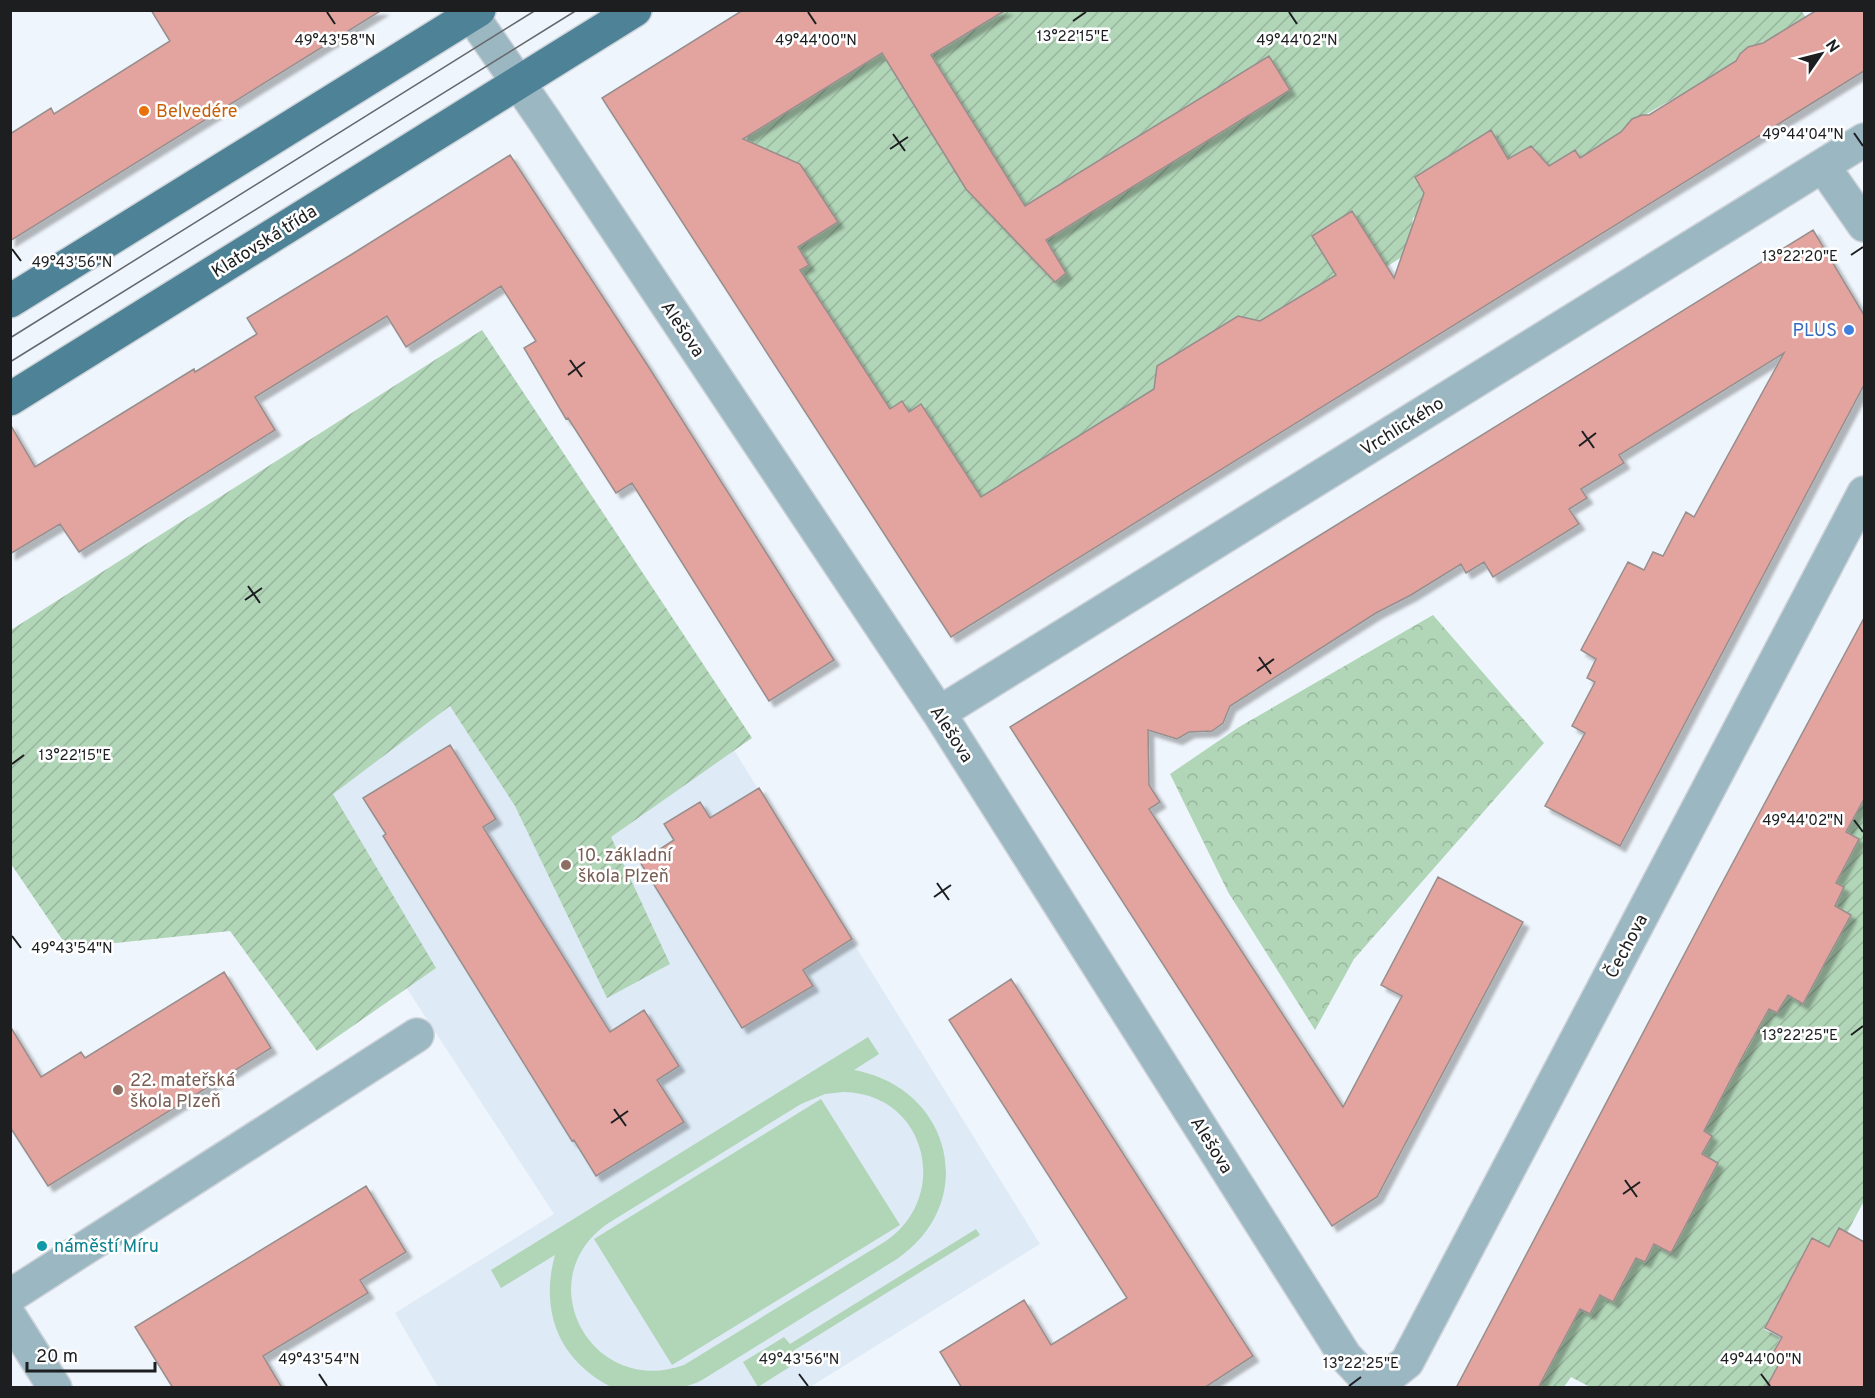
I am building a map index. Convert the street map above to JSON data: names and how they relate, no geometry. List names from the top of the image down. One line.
{"streets":{"main road":["Klatovská třída"],"street":["Alešova","Vrchlického","Čechova"]},"crossings":[["Klatovská třída","Alešova"],["Alešova","Vrchlického"],["Alešova","Čechova"]],"places":["Belvedére","PLUS","10. základní škola Plzeň","22. mateřská škola Plzeň","náměstí Míru"],"scale_bar":"20 m","north":"top right","coordinates":["13°22'15\"E","49°43'58\"N","49°44'00\"N","49°44'02\"N","49°44'04\"N","13°22'20\"E","49°43'56\"N","49°43'54\"N","13°22'25\"E"]}
